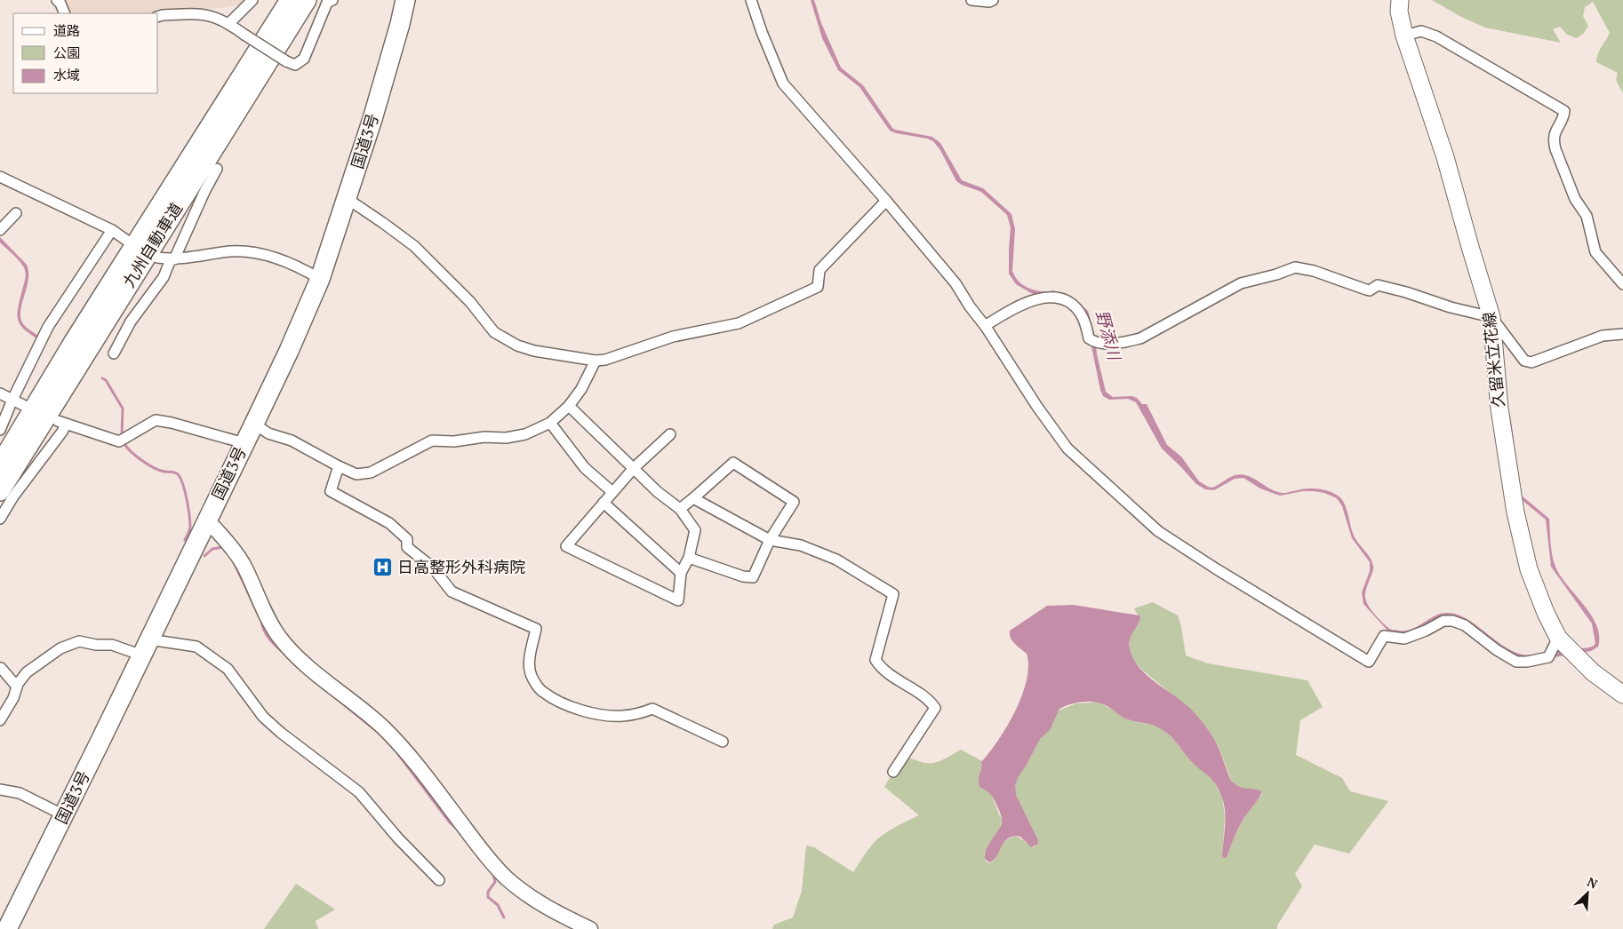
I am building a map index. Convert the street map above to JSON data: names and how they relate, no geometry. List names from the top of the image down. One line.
{"streets":{"highway":["国道3号","九州自動車道"],"main road":["久留米立花線"]},"water":["野添川"],"places":{"hospital":["日高整形外科病院"]},"legend":["道路","公園","水域"],"north":"top right"}
